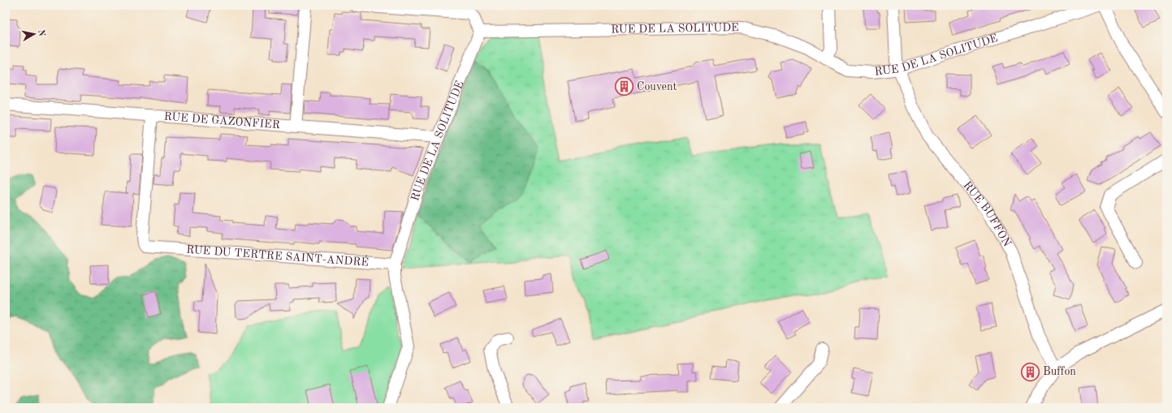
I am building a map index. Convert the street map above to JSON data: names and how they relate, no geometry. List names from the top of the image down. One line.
{"streets":{"street":["RUE DE LA SOLITUDE","RUE DE GAZONFIER","RUE BUFFON","RUE DU TERTRE SAINT-ANDRÉ"]},"crossings":[["RUE DE LA SOLITUDE","RUE DE GAZONFIER"],["RUE DE LA SOLITUDE","RUE BUFFON"],["RUE DE LA SOLITUDE","RUE DU TERTRE SAINT-ANDRÉ"],["RUE DE GAZONFIER","RUE DU TERTRE SAINT-ANDRÉ"]],"places":{"building":["Couvent","Buffon"]},"north":"right"}
